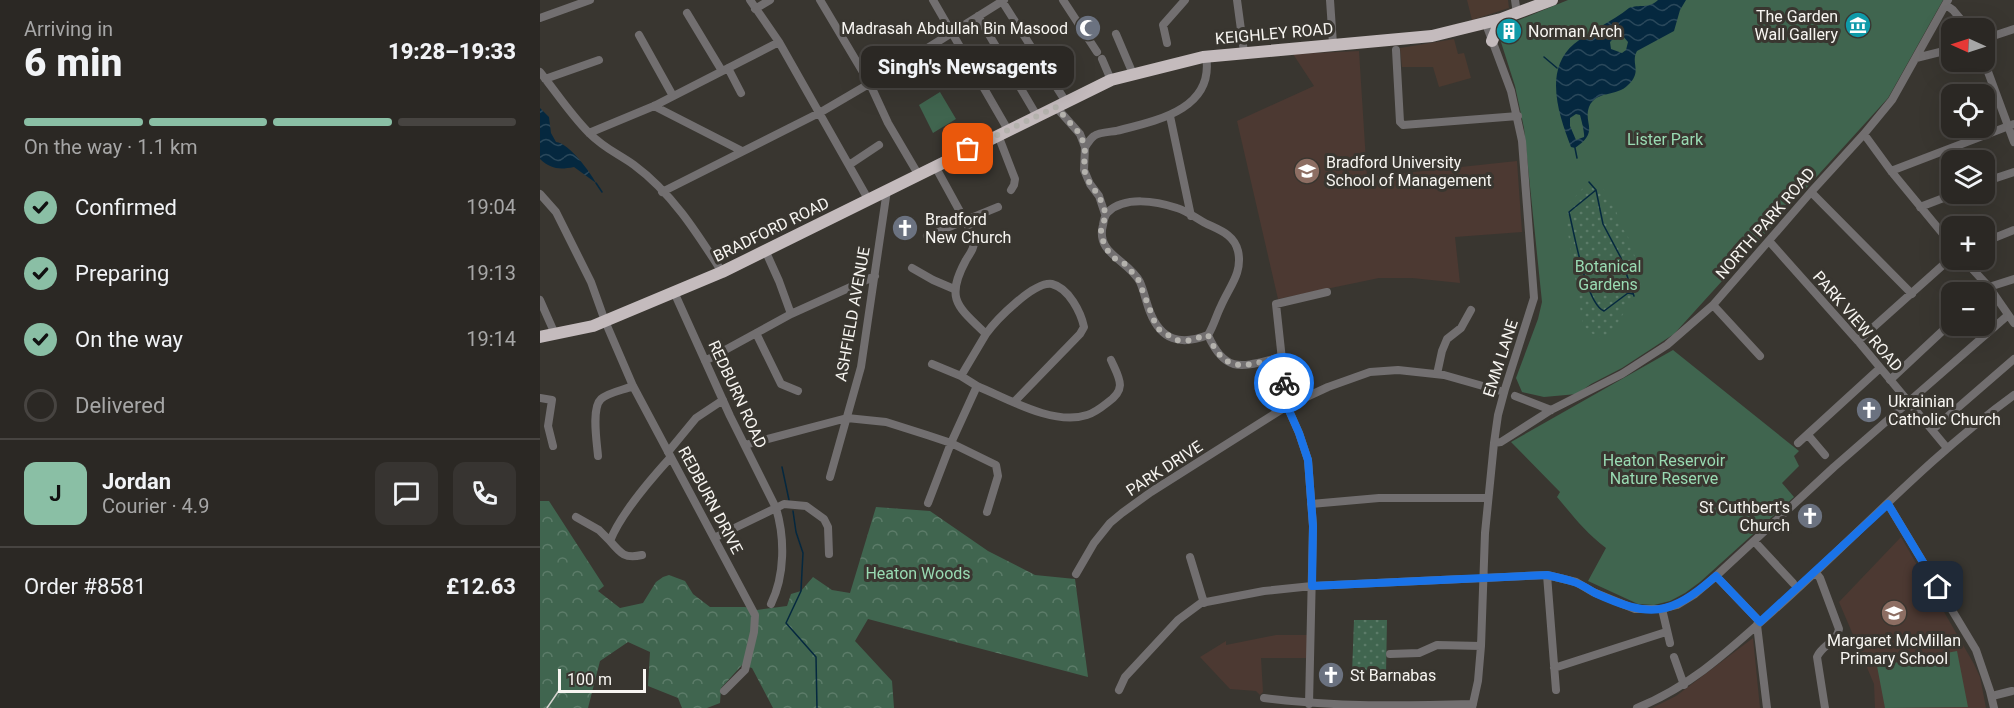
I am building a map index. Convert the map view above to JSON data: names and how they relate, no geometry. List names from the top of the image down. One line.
{"streets":{"highway":["KEIGHLEY ROAD","BRADFORD ROAD"],"street":["NORTH PARK ROAD","ASHFIELD AVENUE","PARK VIEW ROAD","EMM LANE","REDBURN ROAD","PARK DRIVE","REDBURN DRIVE"]},"crossings":[["KEIGHLEY ROAD","BRADFORD ROAD"],["KEIGHLEY ROAD","EMM LANE"],["NORTH PARK ROAD","PARK VIEW ROAD"],["BRADFORD ROAD","ASHFIELD AVENUE"],["BRADFORD ROAD","REDBURN ROAD"],["BRADFORD ROAD","REDBURN DRIVE"],["EMM LANE","PARK DRIVE"]],"parks":["Lister Park","Botanical Gardens","Heaton Reservoir Nature Reserve","Heaton Woods"],"places":{"museum":["The Garden Wall Gallery"],"mosque":["Madrasah Abdullah Bin Masood"],"building":["Norman Arch"],"other":["Singh's Newsagents"],"school or university":["Bradford University School of Management","Margaret McMillan Primary School"],"church":["Bradford New Church","Ukrainian Catholic Church","St Cuthbert's Church","St Barnabas"]},"scale_bar":"100 m","north":"left","page":{"heading":["6 min","Arriving in","19:28–19:33"],"panel":["Jordan","Courier · 4.9","Order #8581","£12.63"],"map_buttons":["+","−"],"bubble":"Singh's Newsagents","bar":"On the way · 1.1 km","list":[["Confirmed","19:04"],["Preparing","19:13"],["On the way","19:14"],"Delivered"],"round":"J","scale":"100 m"}}
